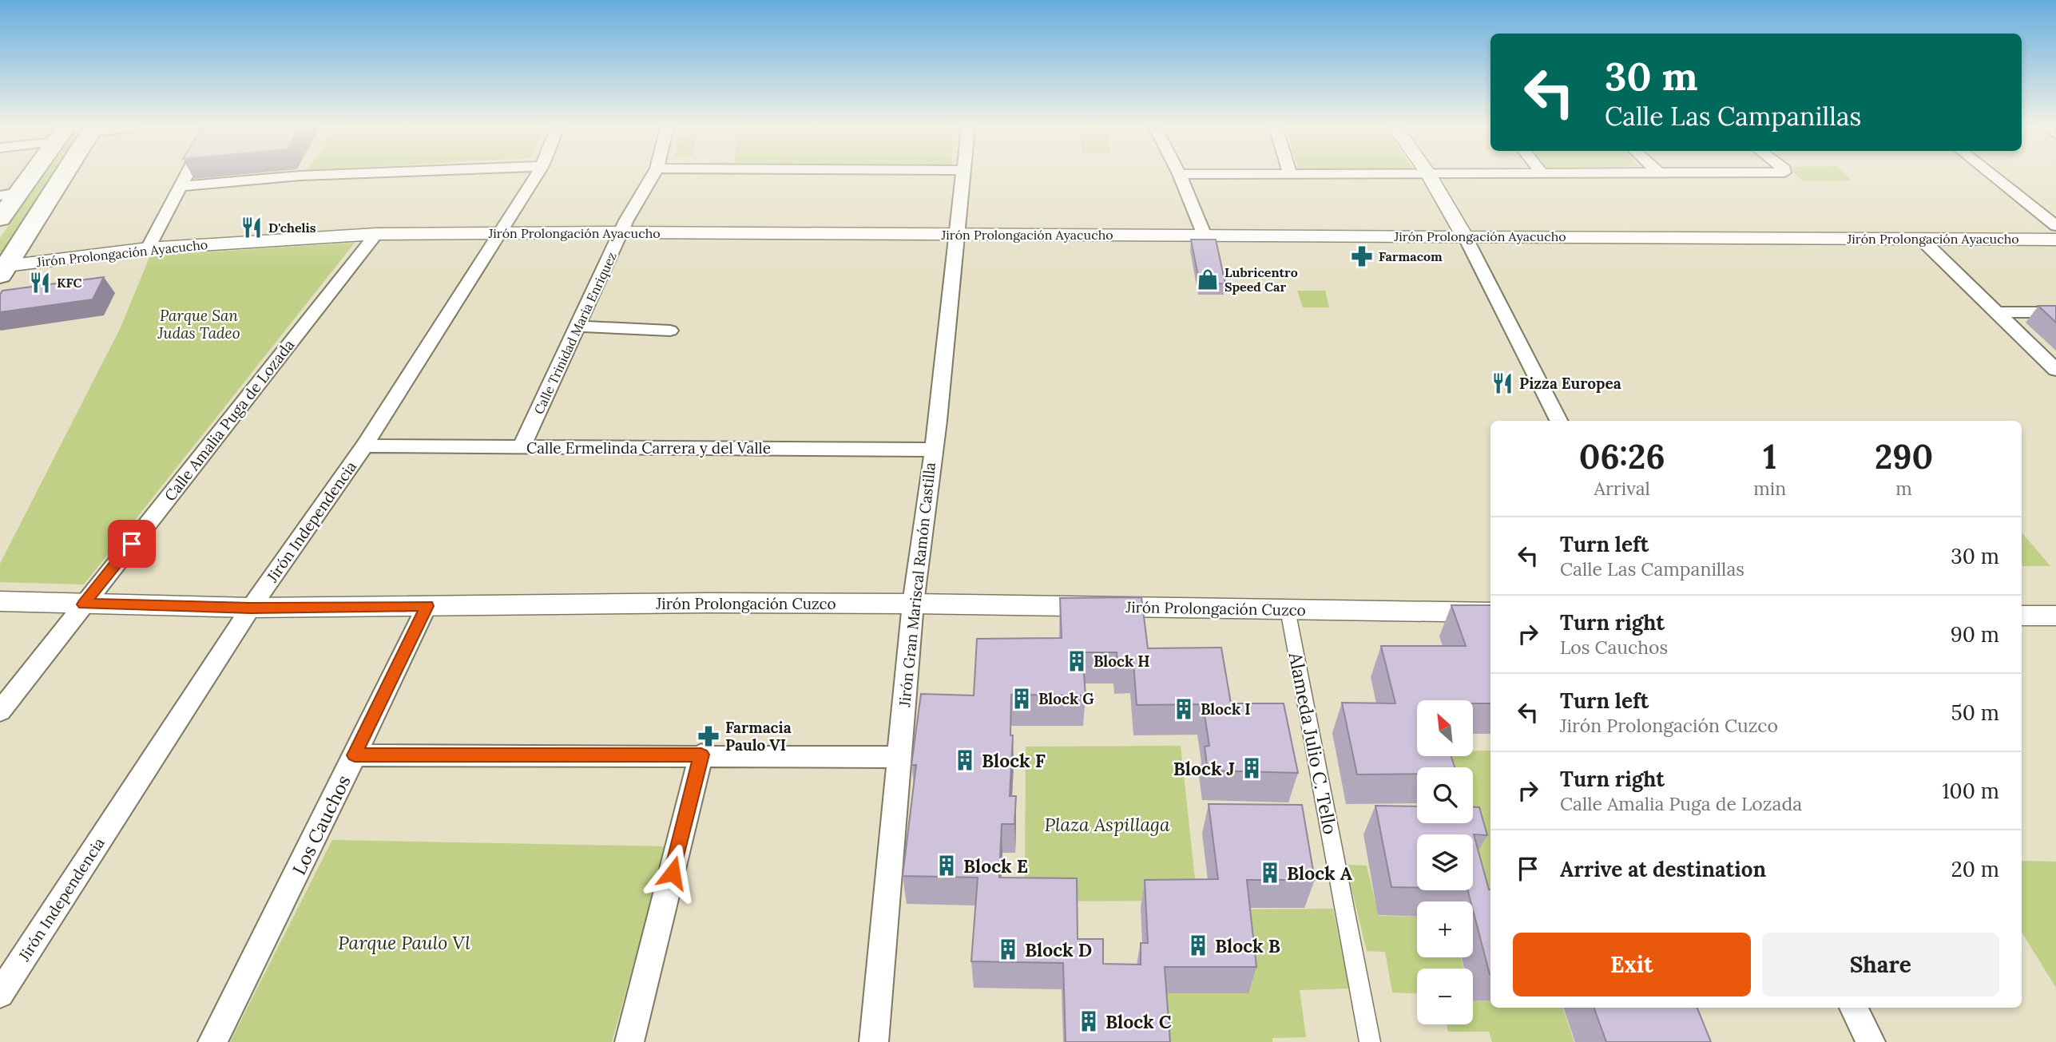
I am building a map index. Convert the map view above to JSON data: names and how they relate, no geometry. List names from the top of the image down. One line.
{"streets":{"street":["Jirón Prolongación Ayacucho","Calle Trinidad Maria Enriquez","Calle Amalia Puga de Lozada","Calle Ermelinda Carrera y del Valle","Jirón Independencia","Jirón Gran Mariscal Ramón Castilla","Jirón Prolongación Cuzco","Alameda Julio C. Tello","Los Cauchos"]},"crossings":[["Jirón Prolongación Ayacucho","Calle Trinidad Maria Enriquez"],["Jirón Prolongación Ayacucho","Calle Amalia Puga de Lozada"],["Jirón Prolongación Ayacucho","Jirón Independencia"],["Jirón Prolongación Ayacucho","Jirón Gran Mariscal Ramón Castilla"],["Calle Trinidad Maria Enriquez","Calle Ermelinda Carrera y del Valle"],["Calle Amalia Puga de Lozada","Jirón Prolongación Cuzco"],["Calle Ermelinda Carrera y del Valle","Jirón Independencia"],["Calle Ermelinda Carrera y del Valle","Jirón Gran Mariscal Ramón Castilla"],["Jirón Independencia","Jirón Prolongación Cuzco"],["Jirón Gran Mariscal Ramón Castilla","Jirón Prolongación Cuzco"],["Jirón Prolongación Cuzco","Alameda Julio C. Tello"],["Jirón Prolongación Cuzco","Los Cauchos"]],"parks":["Parque San Judas Tadeo","Plaza Aspillaga","Parque Paulo Vl"],"places":{"restaurant":["D'chelis","KFC","Pizza Europea"],"pharmacy":["Farmacom","Farmacia Paulo VI"],"shop":["Lubricentro Speed Car"],"building":["Block H","Block G","Block I","Block F","Block J","Block E","Block A","Block B","Block D","Block C"]},"north":"top left","page":{"turn":["30 m","Calle Las Campanillas"],"eta":["06:26","Arrival","1","min","290","m"],"list":[{"name":"Turn left","note":"Calle Las Campanillas","value":"30 m"},{"name":"Turn right","note":"Los Cauchos","value":"90 m"},{"name":"Turn left","note":"Jirón Prolongación Cuzco","value":"50 m"},{"name":"Turn right","note":"Calle Amalia Puga de Lozada","value":"100 m"},{"name":"Arrive at destination","value":"20 m"}],"map_buttons":["+","−"],"buttons":["Exit","Share"]}}
